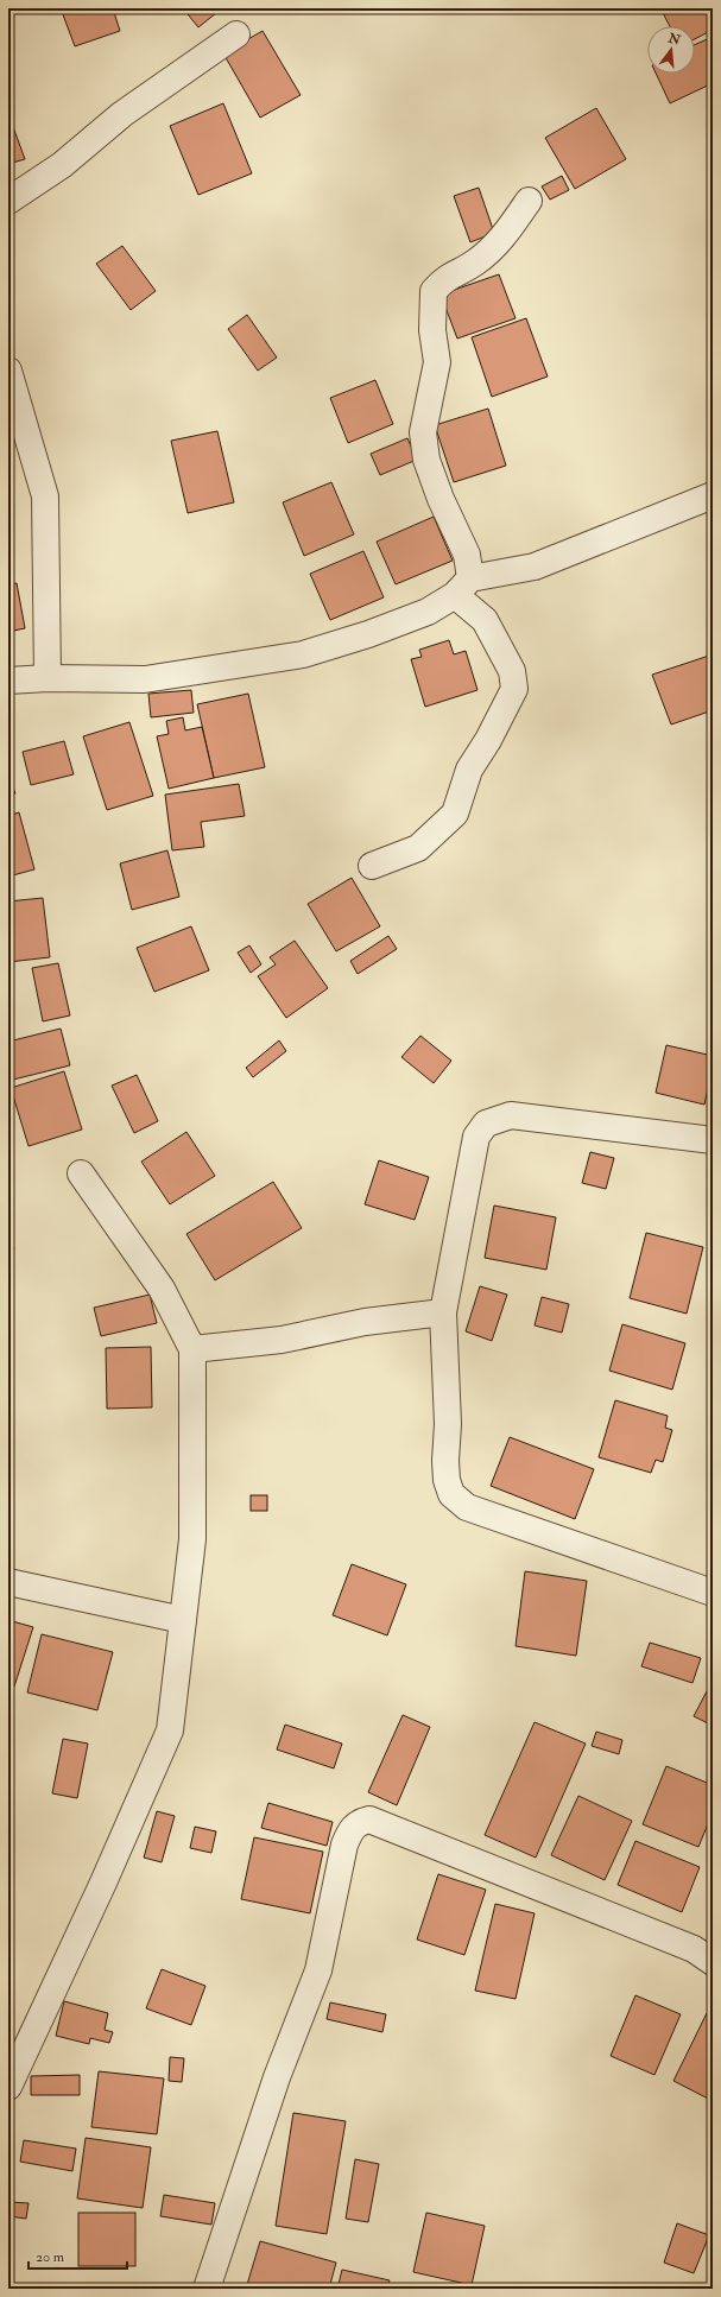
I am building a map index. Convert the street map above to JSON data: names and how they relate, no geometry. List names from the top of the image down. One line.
{"scale_bar":"20 m","north":"top"}
